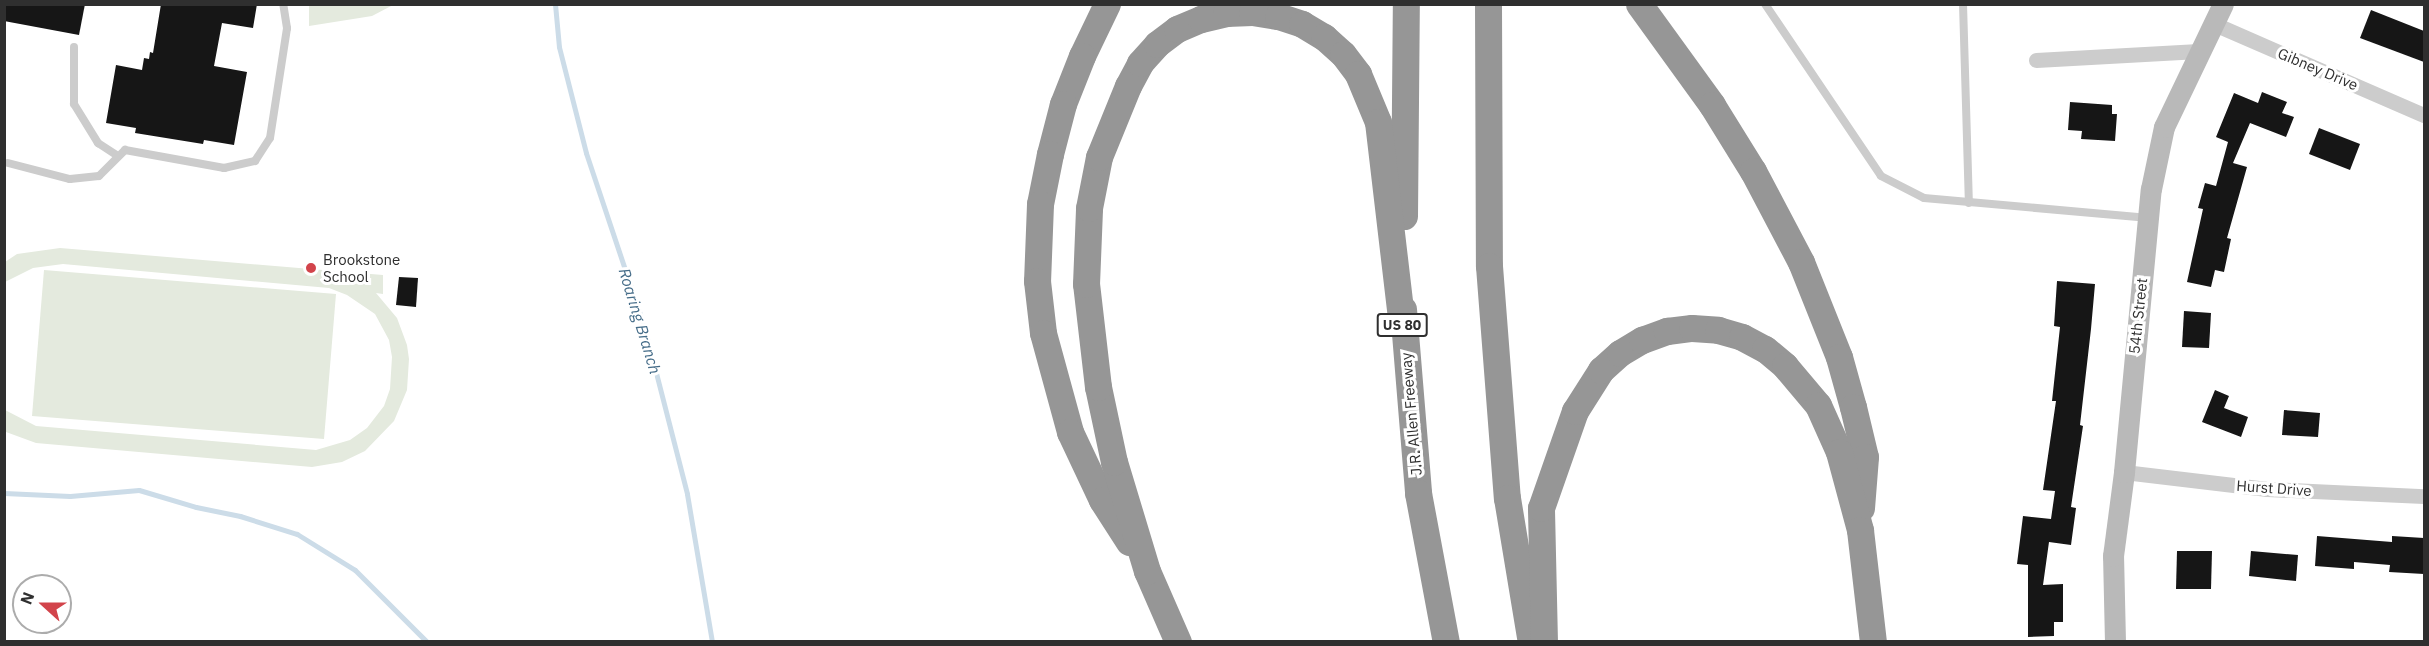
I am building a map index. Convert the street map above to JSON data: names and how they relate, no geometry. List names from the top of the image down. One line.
{"streets":{"highway":["US 80","J.R. Allen Freeway"],"main road":["54th Street"],"street":["Gibney Drive","Hurst Drive"]},"crossings":[["Gibney Drive","54th Street"],["54th Street","Hurst Drive"]],"water":["Roaring Branch"],"places":["Brookstone School"],"north":"left"}
